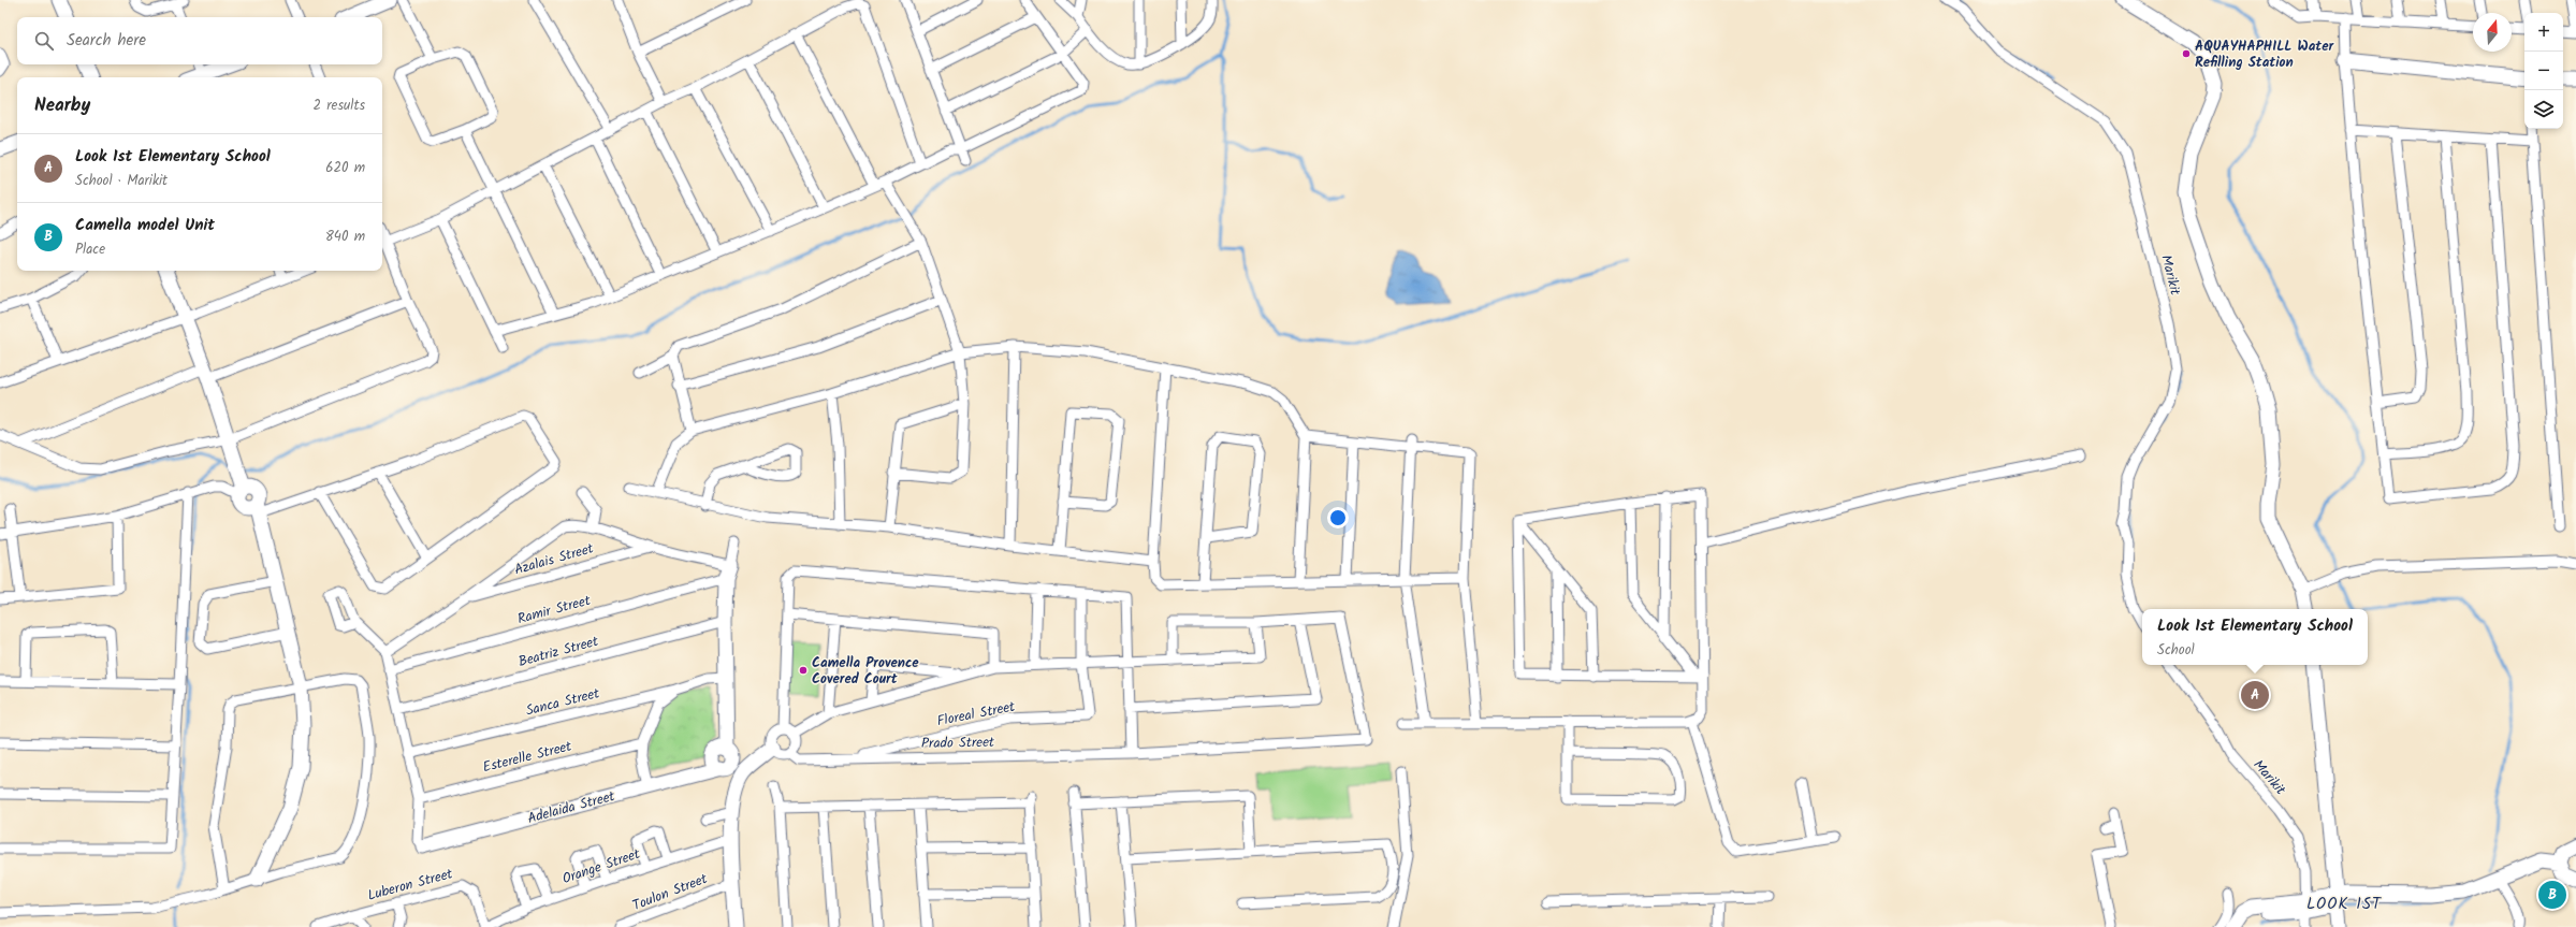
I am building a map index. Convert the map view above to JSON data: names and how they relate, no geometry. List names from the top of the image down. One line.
{"streets":{"street":["Marikit","Azalais Street","Ramir Street","Beatriz Street","Sanca Street","Floreal Street","Prado Street","Esterelle Street","Adelaida Street","Orange Street","Luberon Street","Toulon Street"]},"crossings":[["Floreal Street","Prado Street"],["Orange Street","Luberon Street"]],"districts":["LOOK 1ST"],"places":["AQUAYHAPHILL Water Refilling Station","Camella Provence Covered Court"],"north":"top","page":{"map_buttons":["+","−"],"search":"Search here","heading":["Nearby","2 results"],"list":[{"mark":"A","name":"Look 1st Elementary School","note":"School · Marikit","value":"620 m"},{"mark":"B","name":"Camella model Unit","note":"Place","value":"840 m"}],"popup":["Look 1st Elementary School","School"],"pins":["A","B"]}}
